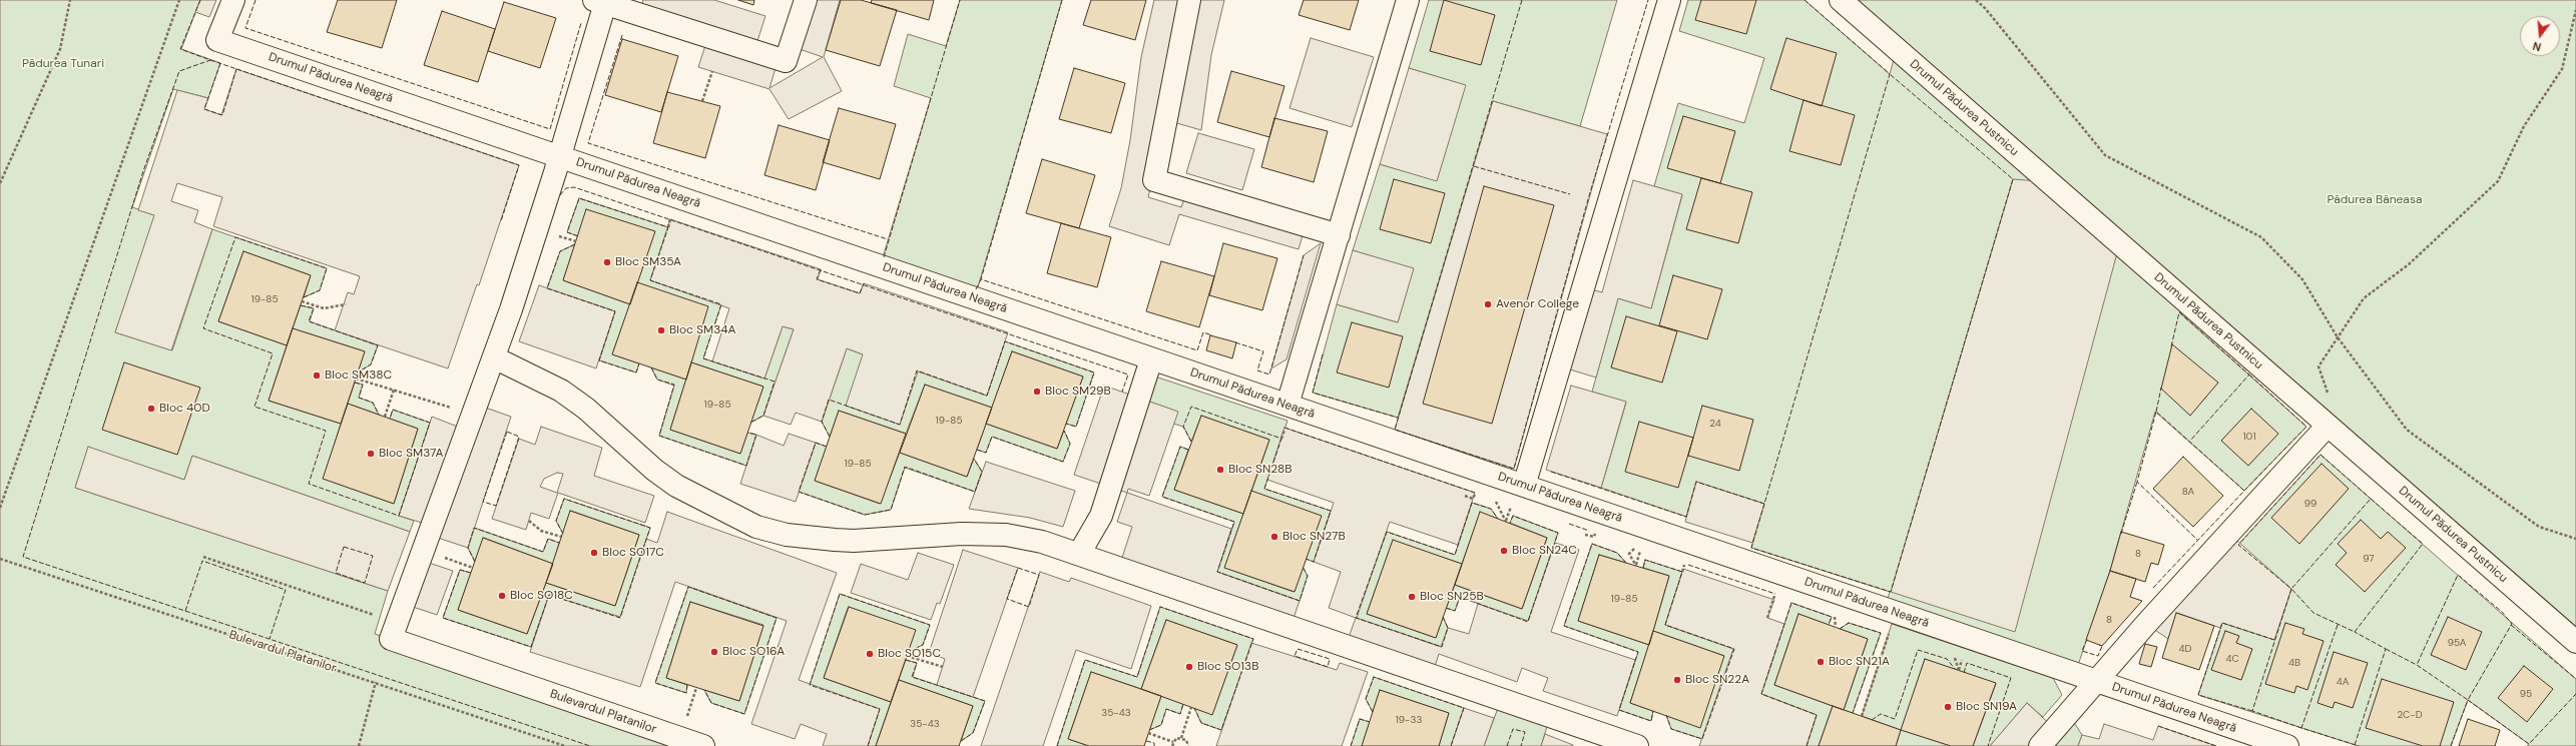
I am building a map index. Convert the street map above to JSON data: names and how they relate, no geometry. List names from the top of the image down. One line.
{"streets":{"street":["Drumul Pădurea Neagră","Drumul Pădurea Pustnicu","Bulevardul Platanilor"]},"parks":["Pădurea Tunari","Pădurea Băneasa"],"places":["Bloc SM35A","Avenor College","Bloc SM34A","Bloc SM38C","Bloc SM29B","Bloc 40D","Bloc SM37A","Bloc SN28B","Bloc SN27B","Bloc SN24C","Bloc SO17C","Bloc SO18C","Bloc SN25B","Bloc SO16A","Bloc SO15C","Bloc SN21A","Bloc SO13B","Bloc SN22A","Bloc SN19A"],"house_numbers":["19-85","19-85","19-85","24","101","19-85","8A","99","8","97","19-85","8","95A","4D","4C","4B","4A","95","35-43","2C-D","19-33","35-43"],"north":"bottom"}
